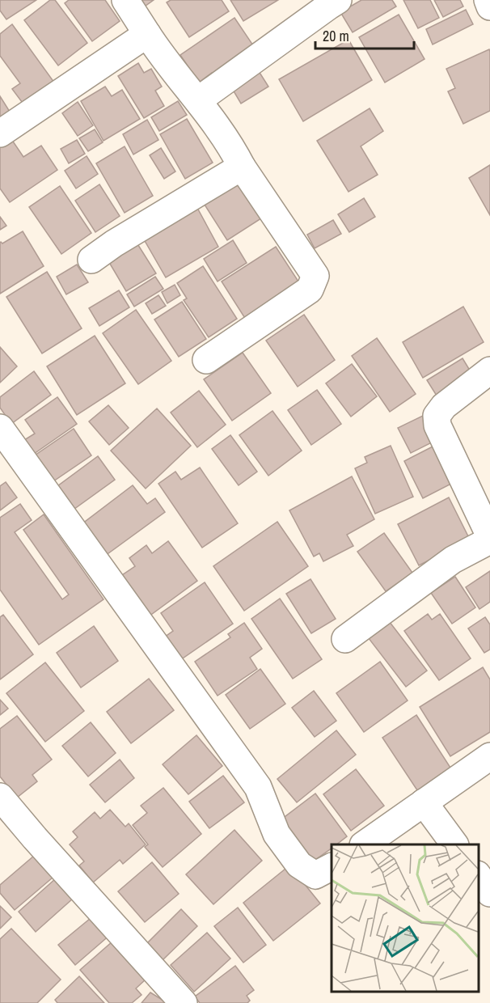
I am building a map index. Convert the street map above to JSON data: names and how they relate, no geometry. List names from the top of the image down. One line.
{"scale_bar":"20 m"}
